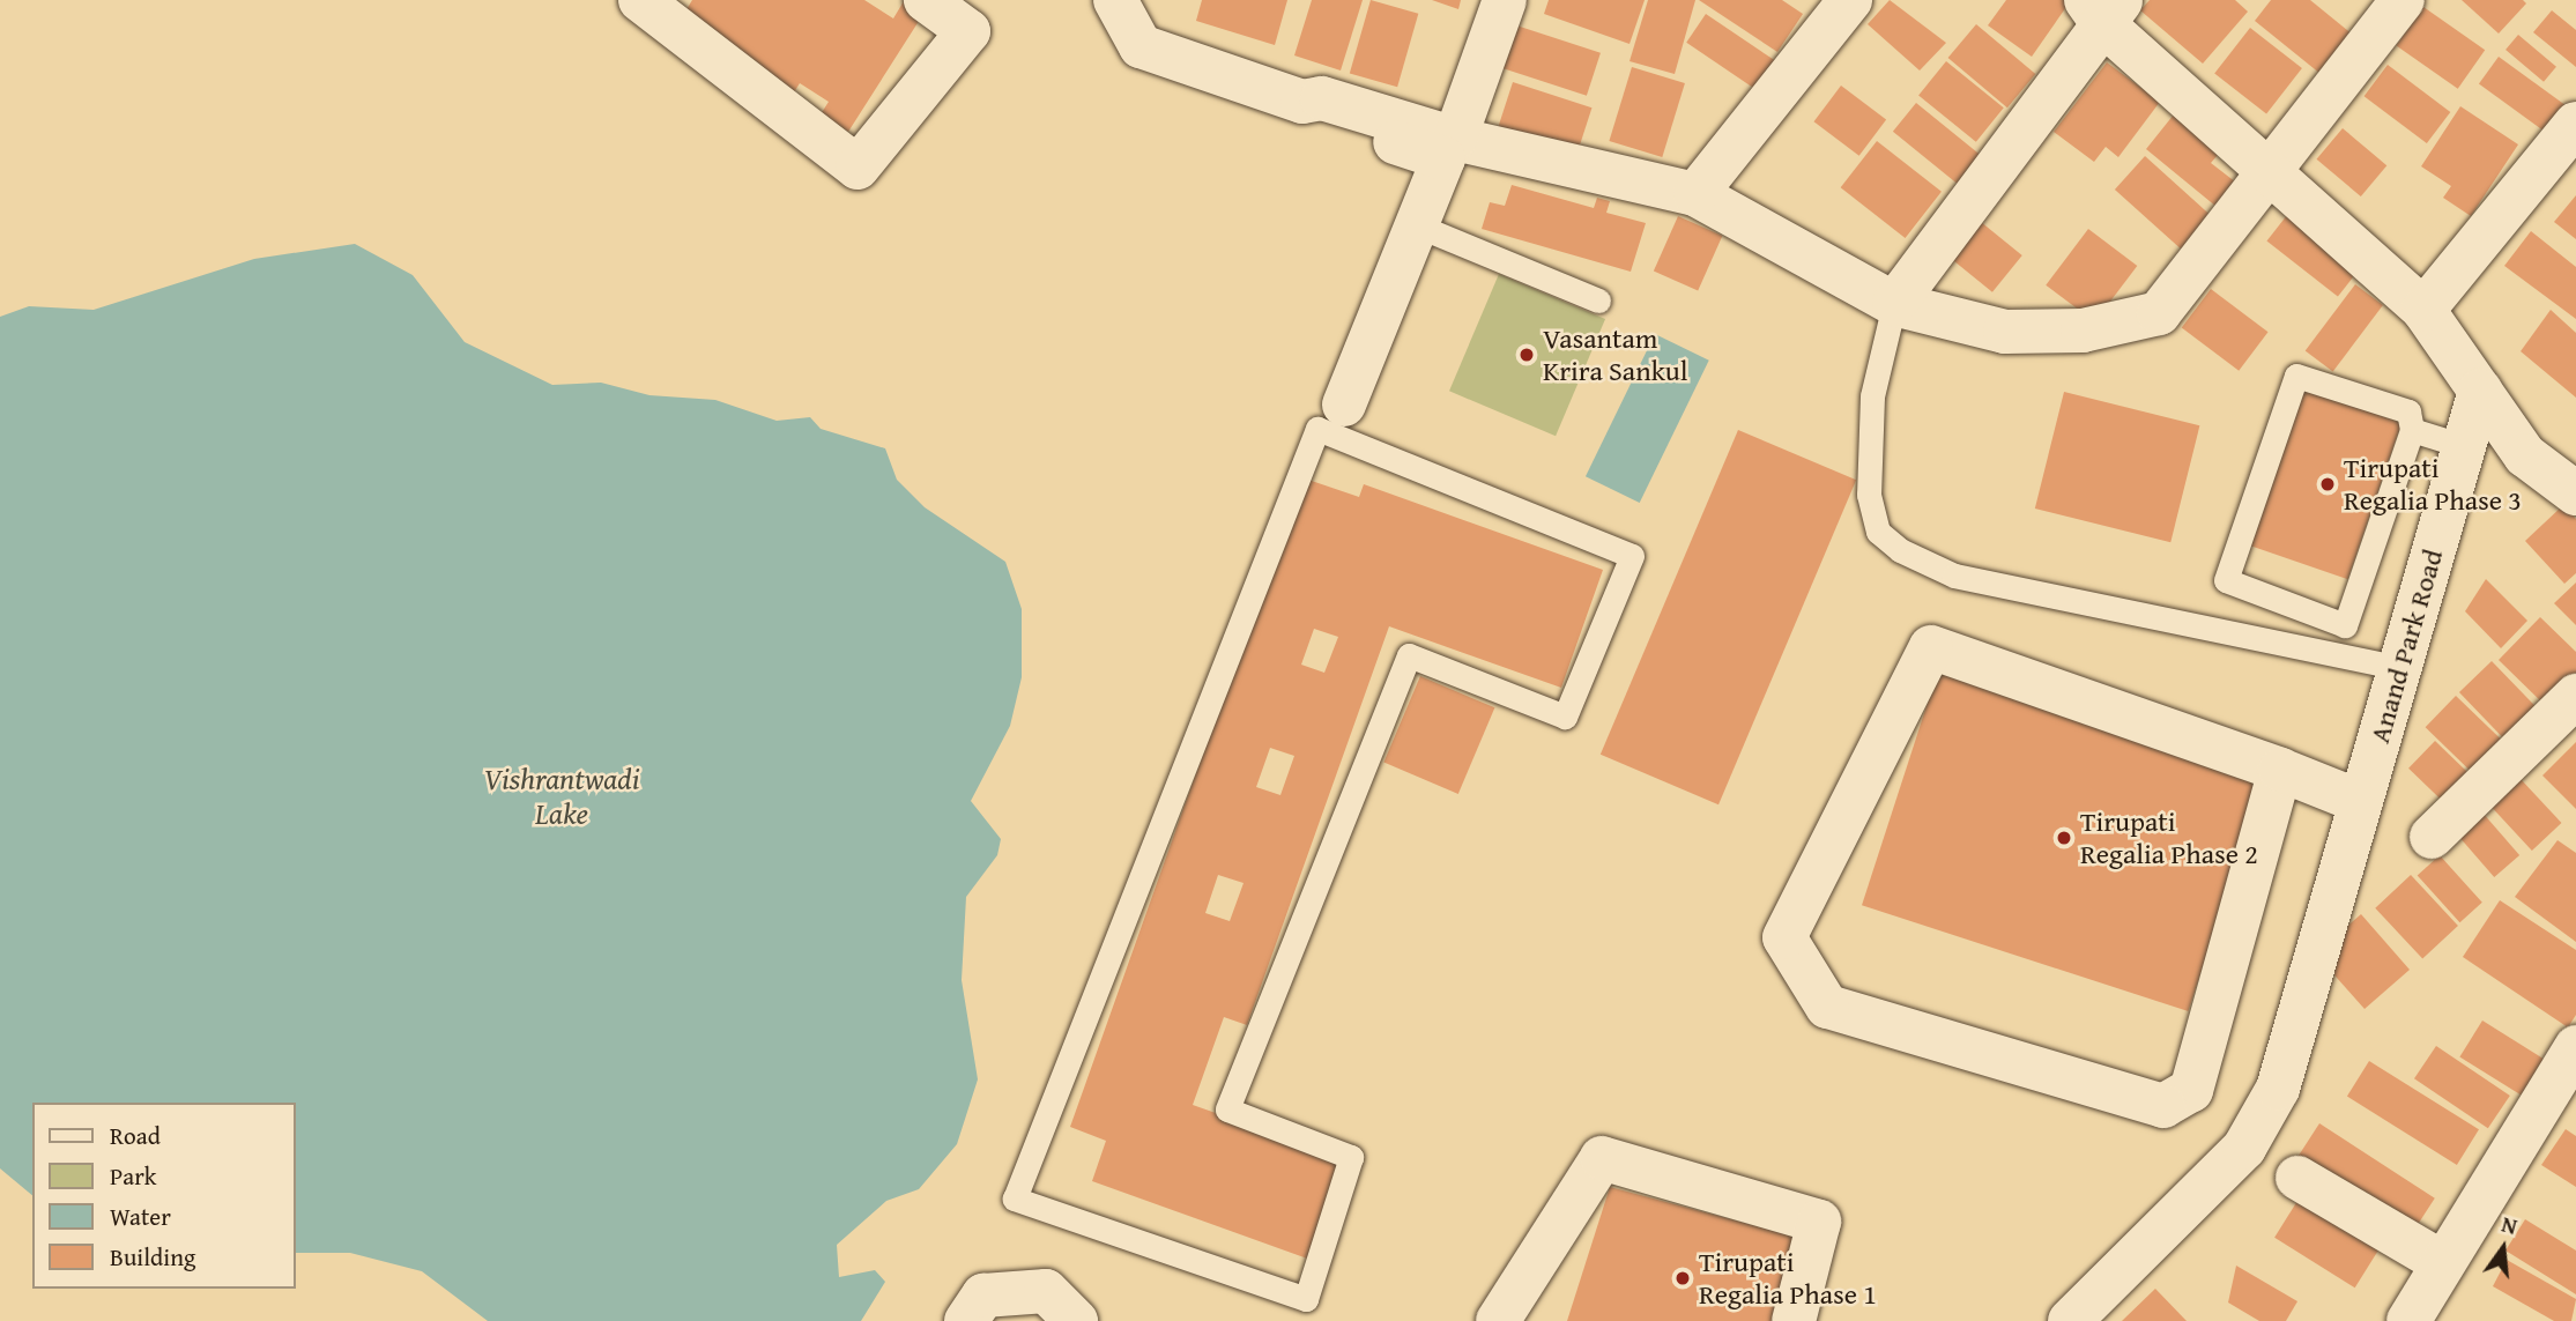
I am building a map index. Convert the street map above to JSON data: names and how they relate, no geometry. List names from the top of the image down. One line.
{"streets":{"street":["Anand Park Road"]},"water":["Vishrantwadi Lake"],"places":["Vasantam Krira Sankul","Tirupati Regalia Phase 3","Tirupati Regalia Phase 2","Tirupati Regalia Phase 1"],"legend":["Road","Park","Water","Building"],"north":"top"}
